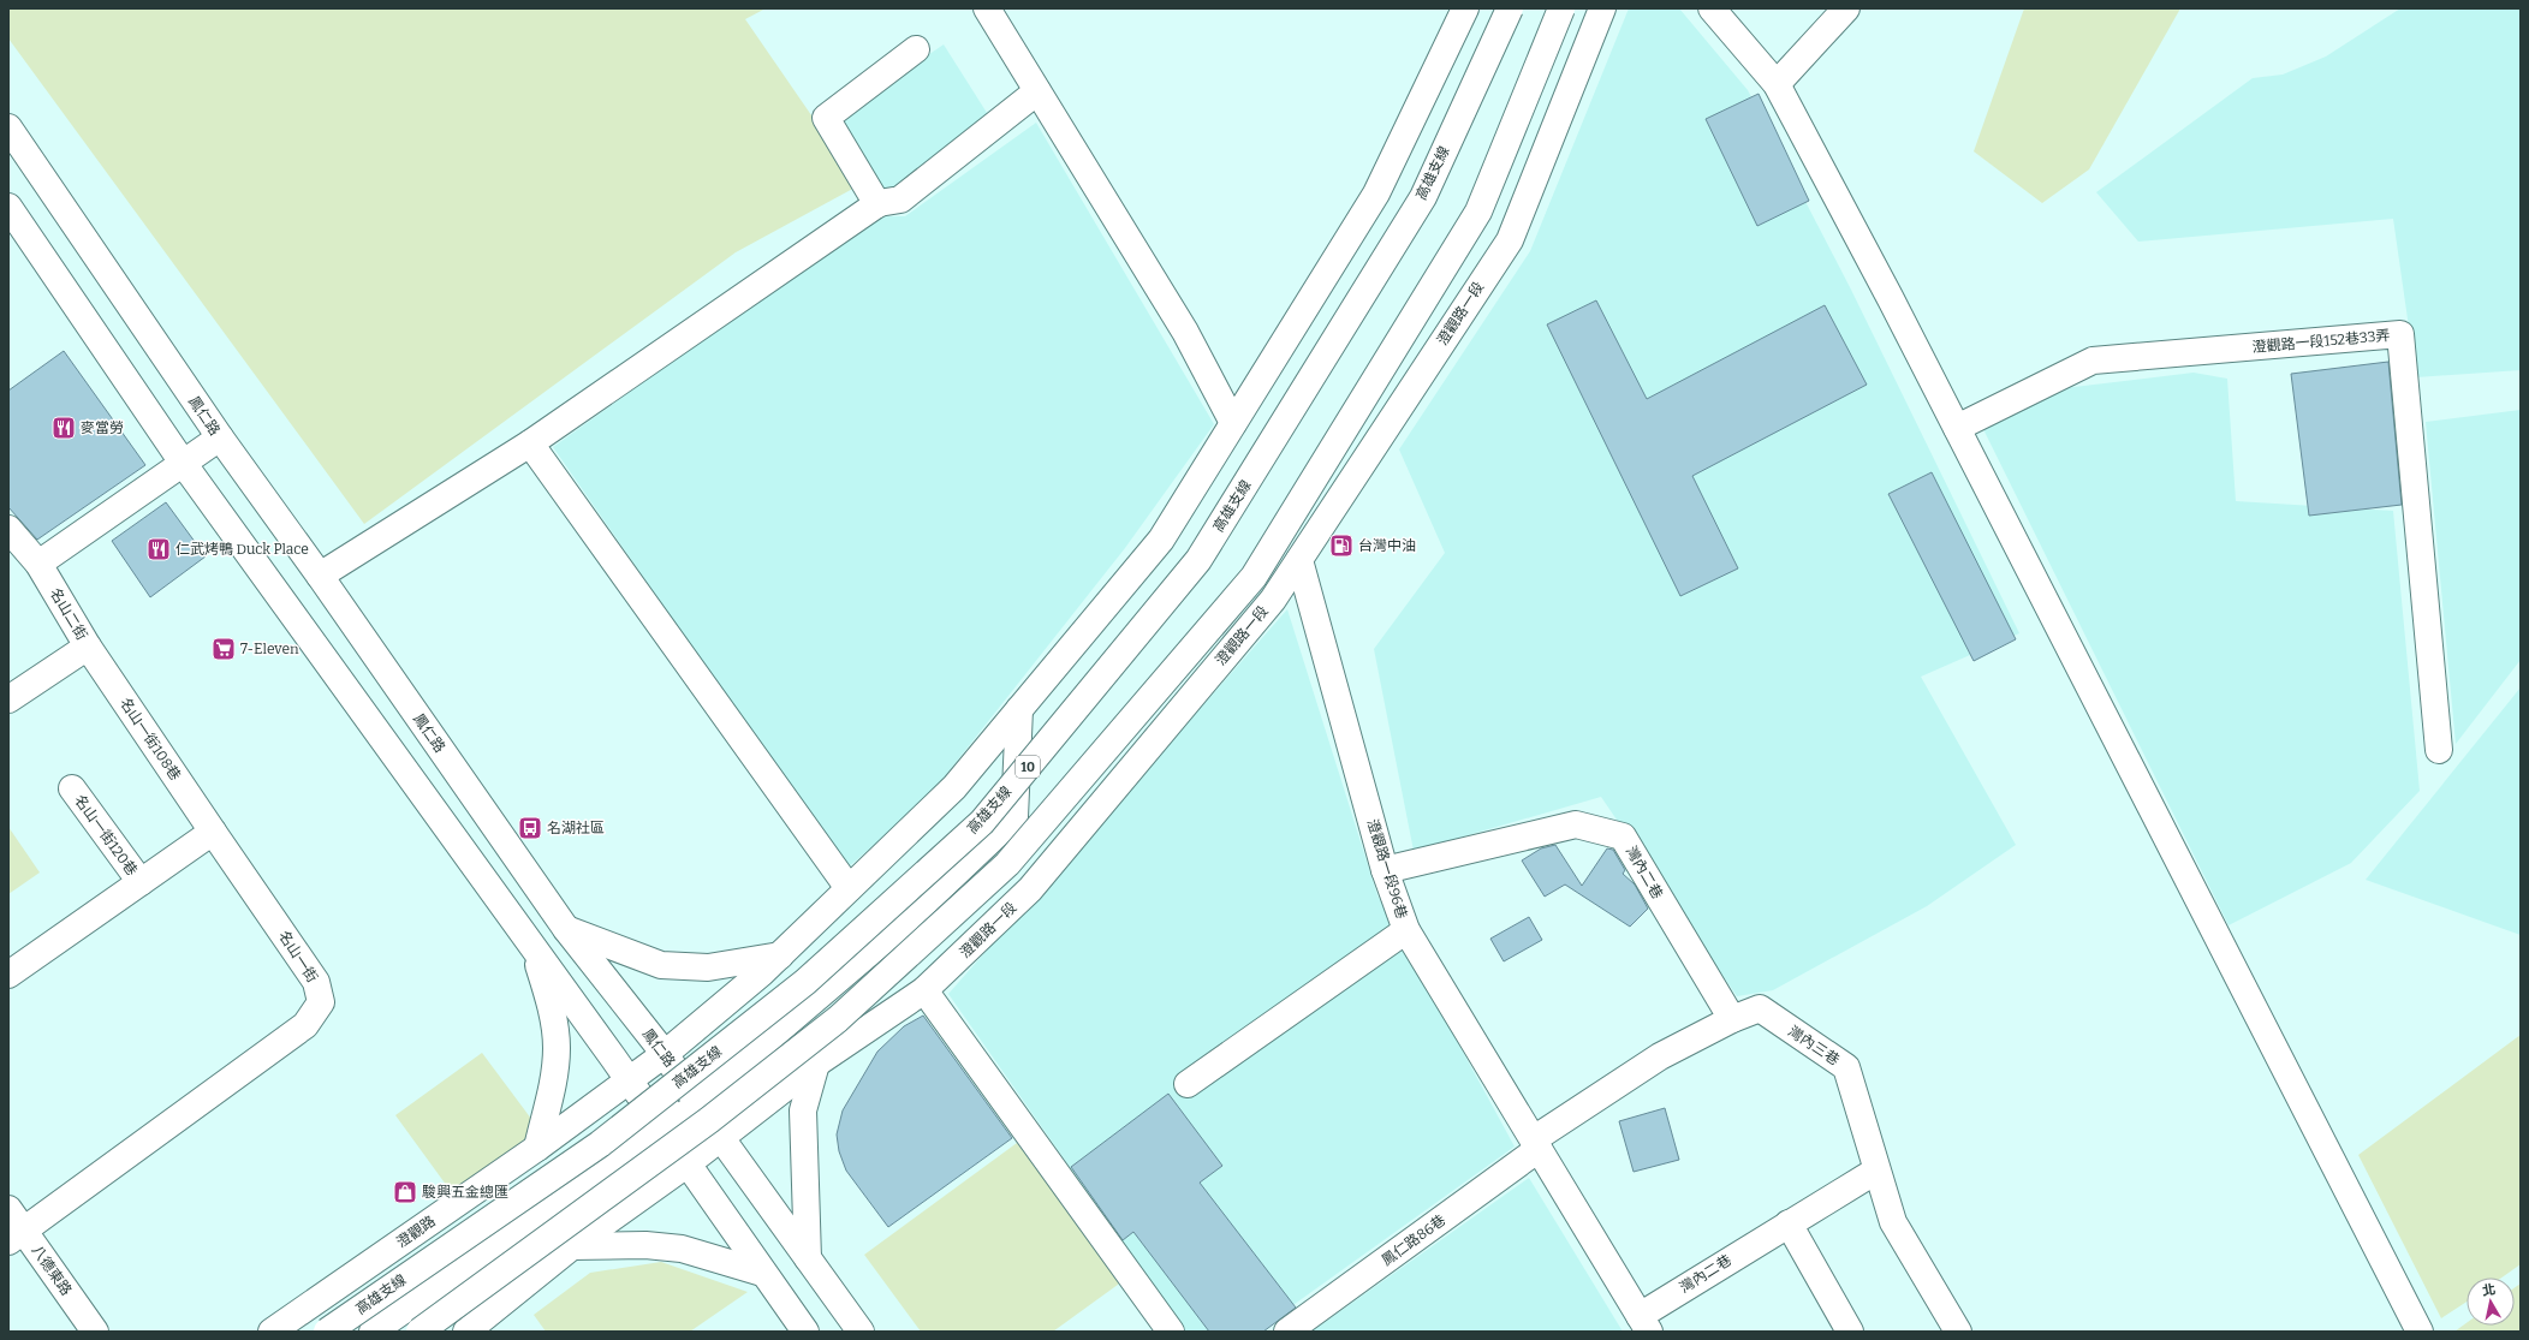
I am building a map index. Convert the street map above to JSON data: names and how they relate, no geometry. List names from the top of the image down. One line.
{"streets":{"main road":["高雄支線","澄觀路一段","澄觀路一段152巷33弄","鳳仁路","名山二街","名山一街108巷","10","名山一街120巷","澄觀路一段96巷","灣內二巷","名山一街","灣內三巷","澄觀路","鳳仁路86巷","八德東路"]},"crossings":[["澄觀路一段","鳳仁路"],["澄觀路一段","澄觀路一段96巷"],["名山二街","名山一街108巷"],["名山一街108巷","名山一街"],["澄觀路一段96巷","灣內二巷"],["澄觀路一段96巷","灣內三巷"],["澄觀路一段96巷","鳳仁路86巷"],["灣內二巷","灣內三巷"],["名山一街","八德東路"],["灣內三巷","鳳仁路86巷"]],"places":{"restaurant":["麥當勞","仁武烤鴨 Duck Place"],"fuel station":["台灣中油"],"supermarket":["7-Eleven"],"bus stop":["名湖社區"],"shop":["駿興五金總匯"]},"north":"top"}
